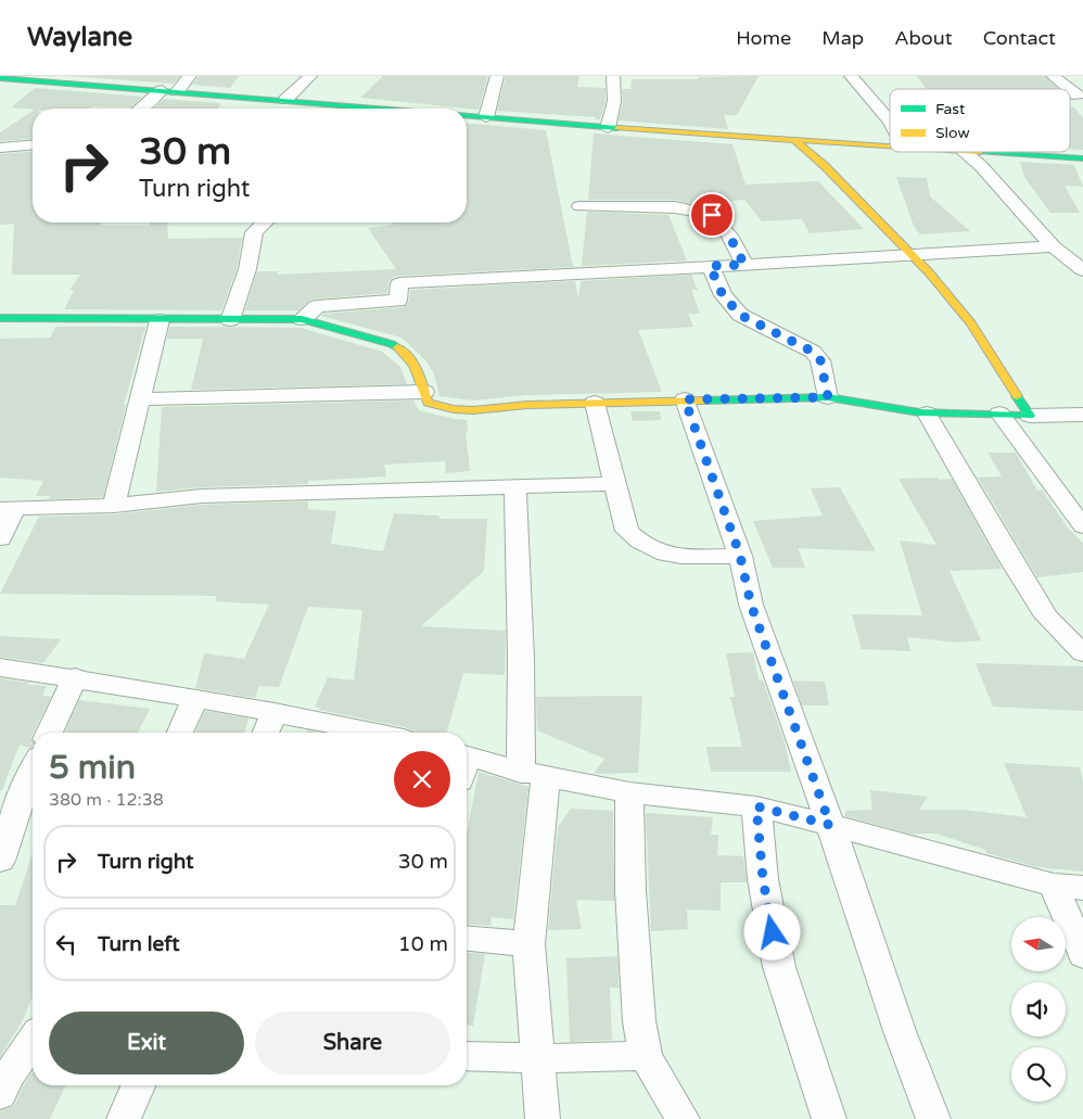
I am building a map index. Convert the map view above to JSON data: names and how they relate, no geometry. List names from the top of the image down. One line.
{"legend":["Fast","Slow"],"north":"left","page":{"header":"Waylane","nav":["Home","Map","About","Contact"],"turn":["30 m","Turn right"],"heading":["5 min","380 m · 12:38"],"list":[{"name":"Turn right","value":"30 m"},{"name":"Turn left","value":"10 m"}],"buttons":["Exit","Share"]}}
